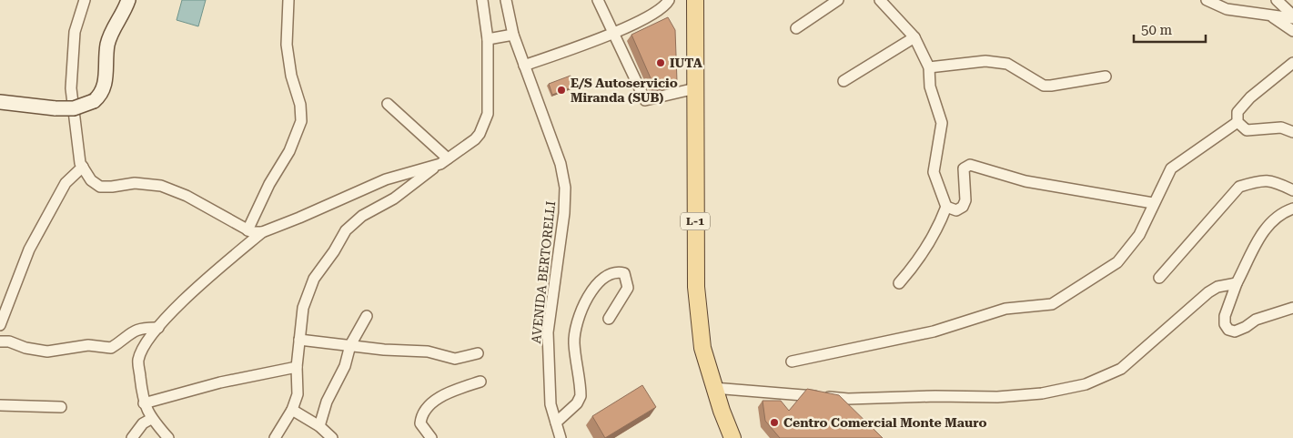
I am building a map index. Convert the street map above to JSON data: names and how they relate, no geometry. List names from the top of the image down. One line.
{"streets":{"main road":["L-1"],"street":["AVENIDA BERTORELLI"]},"places":["IUTA","E/S Autoservicio Miranda (SUB)","Centro Comercial Monte Mauro"],"scale_bar":"50 m"}
